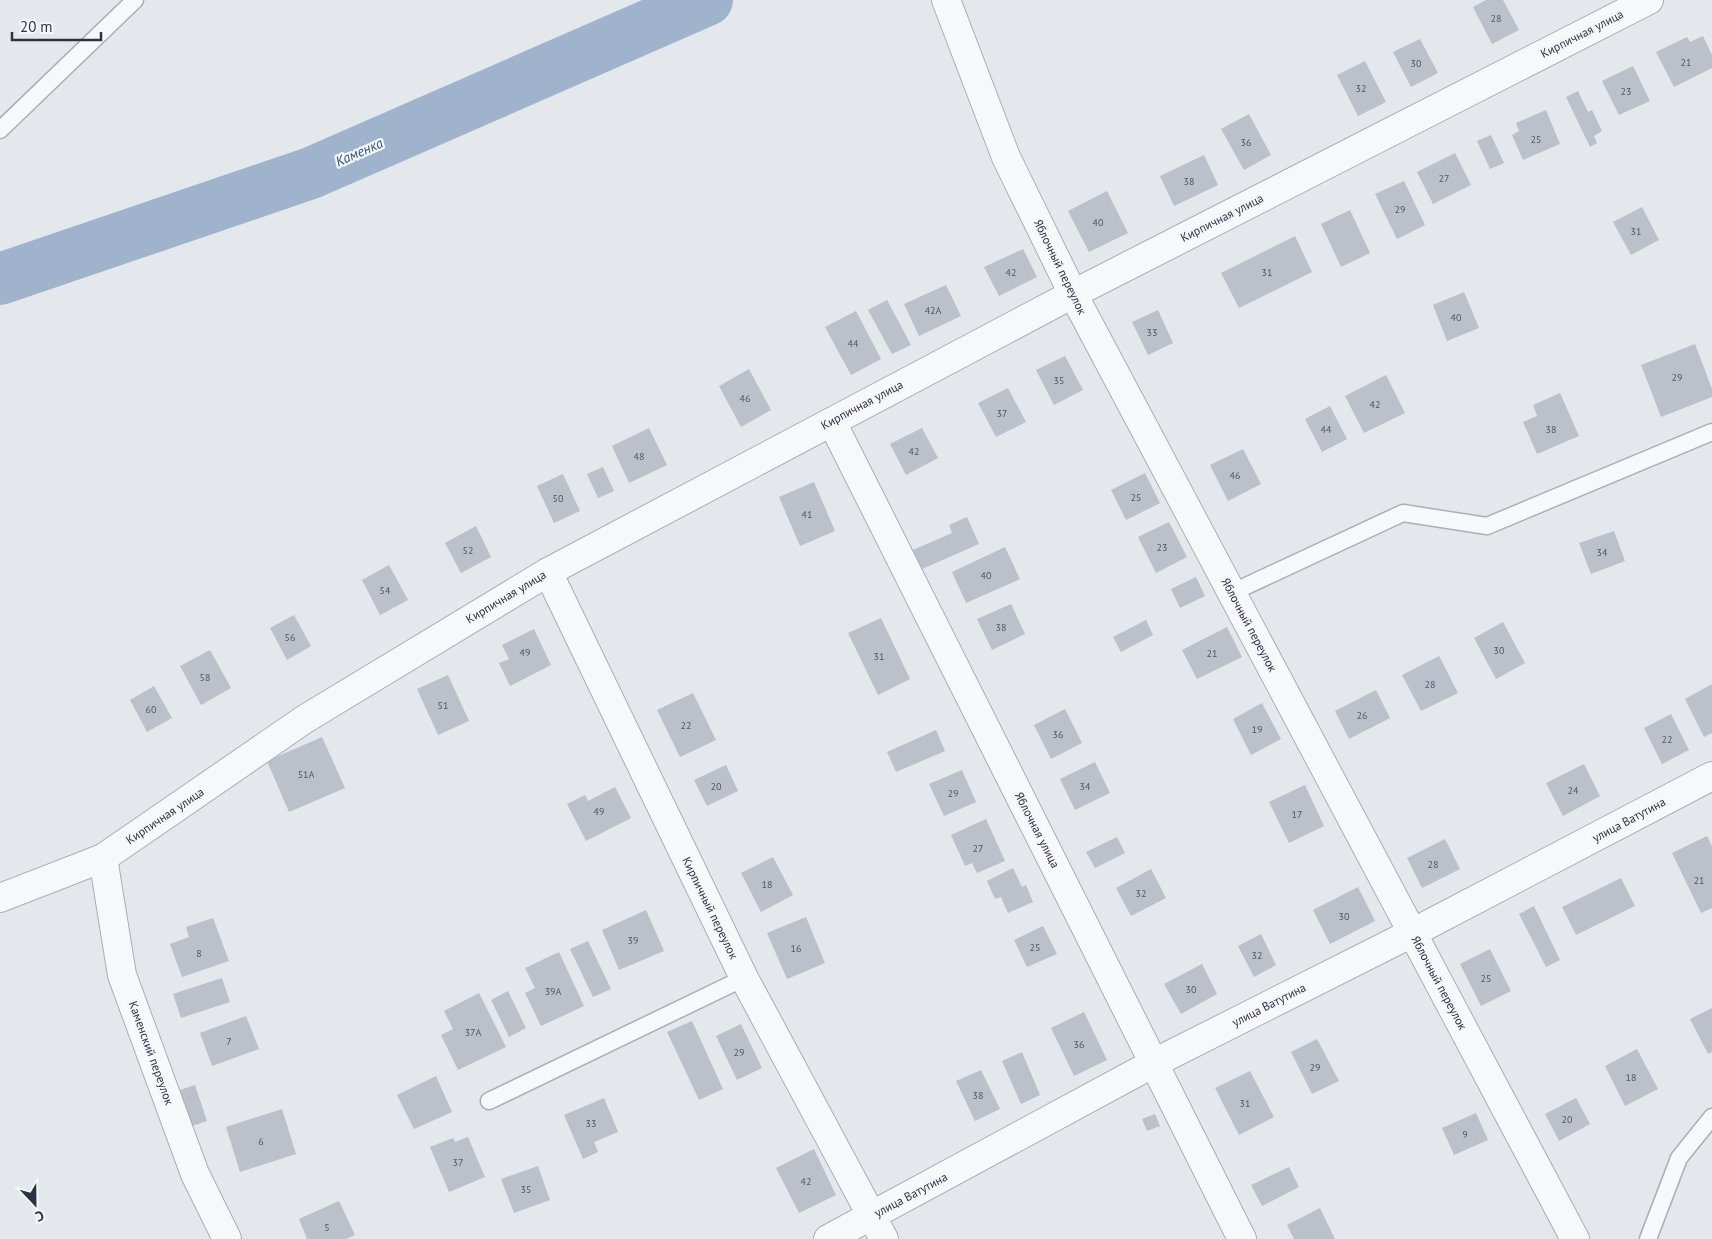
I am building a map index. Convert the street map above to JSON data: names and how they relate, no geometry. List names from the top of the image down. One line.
{"streets":{"street":["Кирпичная улица","Яблочный переулок","улица Ватутина","Яблочная улица","Кирпичный переулок","Каменский переулок"]},"crossings":[["Кирпичная улица","Яблочный переулок"],["Кирпичная улица","Яблочная улица"],["Кирпичная улица","Кирпичный переулок"],["Кирпичная улица","Каменский переулок"],["Яблочный переулок","улица Ватутина"],["улица Ватутина","Яблочная улица"],["улица Ватутина","Кирпичный переулок"]],"water":["Каменка"],"house_numbers":["28","21","30","32","23","25","36","27","38","29","40","31","42","31","42А","40","33","44","29","35","46","42","37","44","38","42","48","46","25","50","41","23","52","34","40","54","38","56","30","49","21","31","58","28","51","60","26","22","19","36","22","51А","20","34","24","29","49","17","27","28","21","18","32","30","39","25","16","8","32","25","30","39А","37А","7","36","29","29","18","38","31","20","33","9","6","37","42","35","5"],"scale_bar":"20 m","north":"bottom"}
